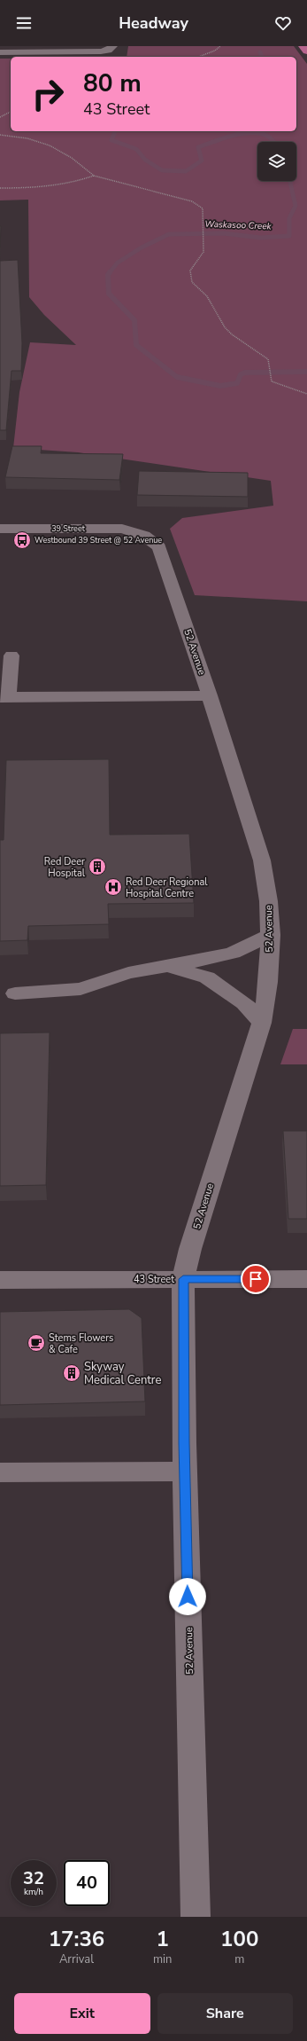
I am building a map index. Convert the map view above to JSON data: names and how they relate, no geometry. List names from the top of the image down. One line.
{"streets":{"street":["39 Street","52 Avenue","43 Street"]},"crossings":[["39 Street","52 Avenue"],["52 Avenue","43 Street"]],"water":["Waskasoo Creek"],"places":{"bus stop":["Westbound 39 Street @ 52 Avenue"],"building":["Red Deer Hospital","Skyway Medical Centre"],"hospital":["Red Deer Regional Hospital Centre"],"cafe":["Stems Flowers & Cafe"]},"page":{"header":"Headway","turn":["80 m","43 Street"],"speed":"32 km/h","limit":"40","eta":["17:36","Arrival","1","min","100","m"],"buttons":["Exit","Share"]}}
